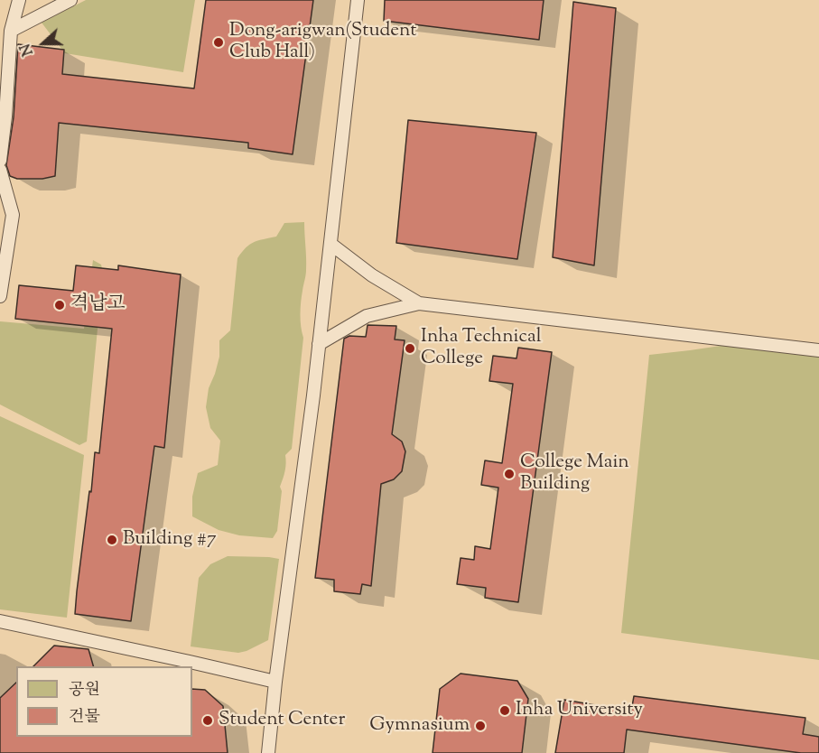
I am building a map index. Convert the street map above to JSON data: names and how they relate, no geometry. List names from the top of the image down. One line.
{"places":["Dong-arigwan(Student Club Hall)","격납고","Inha Technical College","College Main Building","Building #7","Inha University","Student Center","Gymnasium"],"legend":["공원","건물"],"north":"left"}
